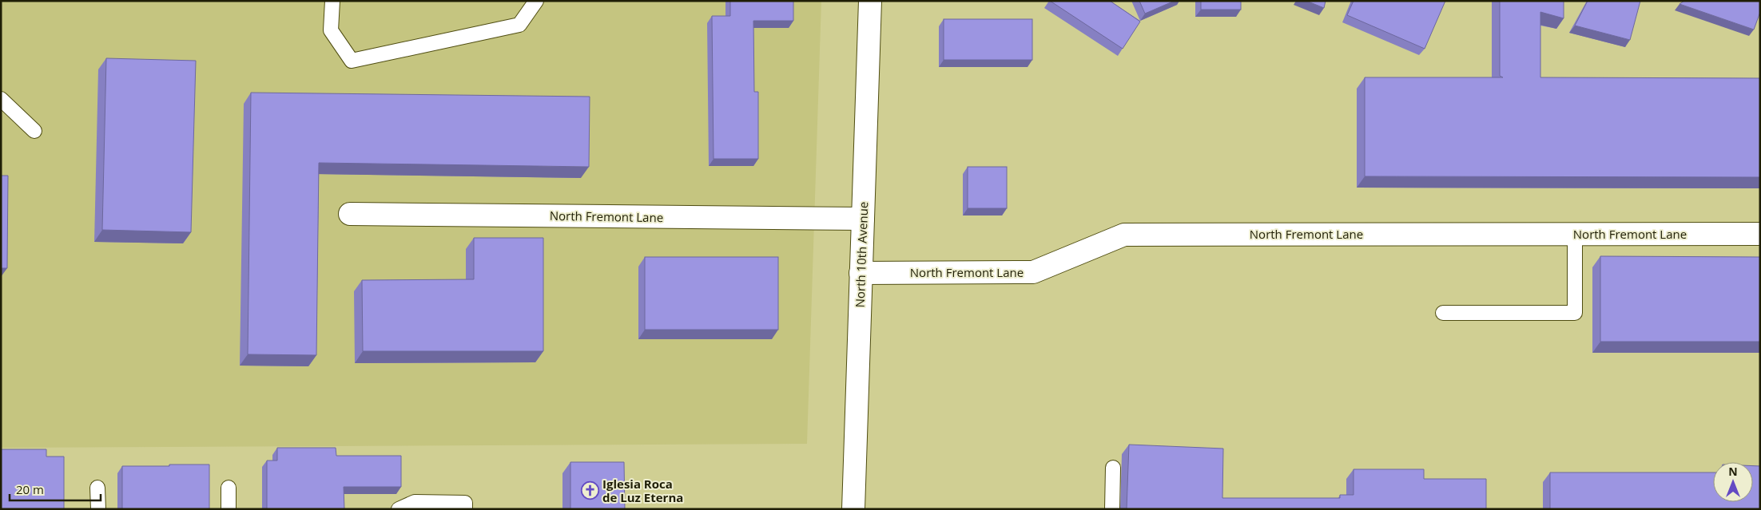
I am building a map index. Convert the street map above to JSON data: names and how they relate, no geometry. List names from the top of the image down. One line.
{"streets":{"street":["North Fremont Lane","North 10th Avenue"]},"crossings":[["North Fremont Lane","North 10th Avenue"]],"places":{"church":["Iglesia Roca de Luz Eterna"]},"scale_bar":"20 m","north":"top"}
